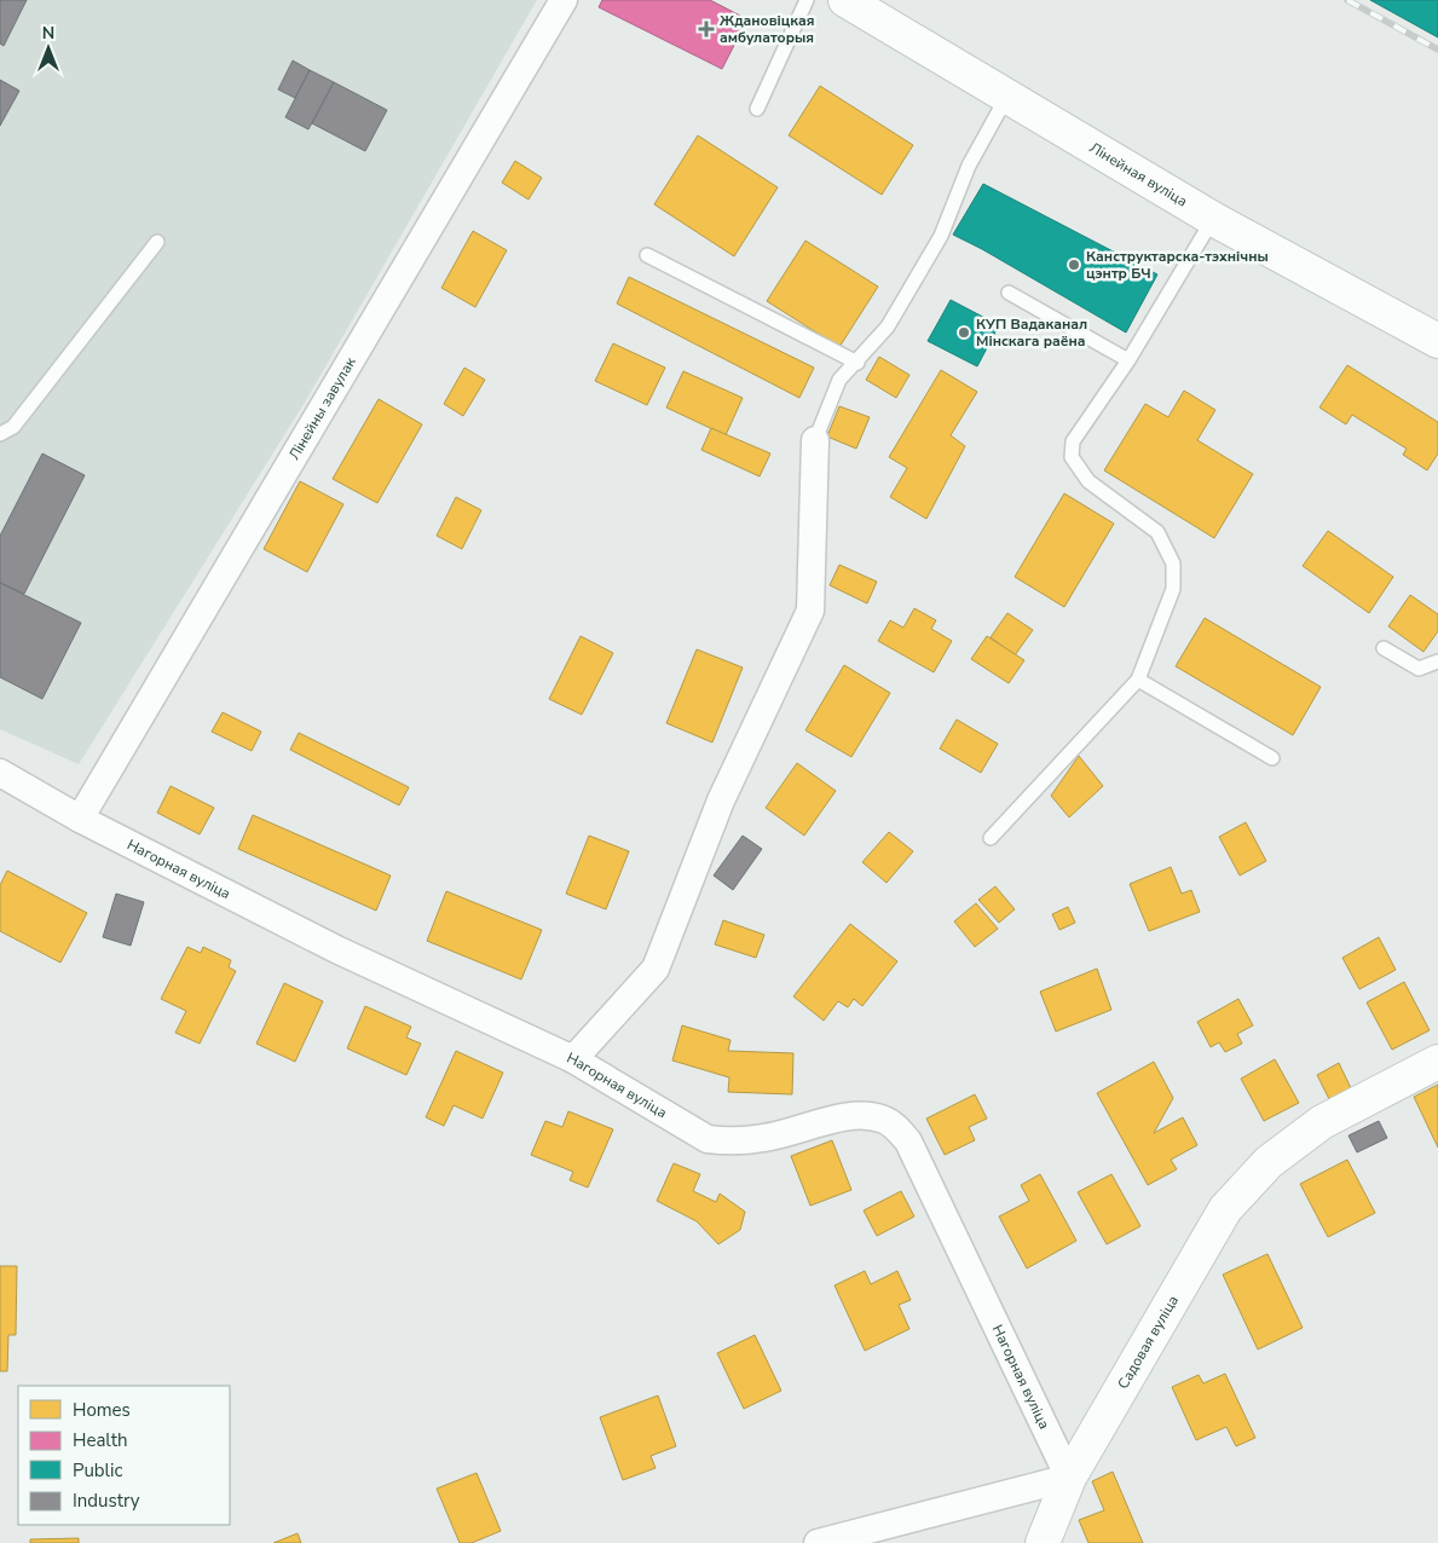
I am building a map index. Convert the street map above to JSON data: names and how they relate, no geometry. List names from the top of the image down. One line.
{"streets":{"street":["Лінейная вуліца","Лінейны завулак","Нагорная вуліца","Садовая вуліца"]},"crossings":[["Лінейны завулак","Нагорная вуліца"],["Нагорная вуліца","Садовая вуліца"]],"places":{"health":["Ждановіцкая амбулаторыя"],"other":["Канструктарска-тэхнічны цэнтр БЧ","КУП Вадаканал Мінскага раёна"]},"legend":["Homes","Health","Public","Industry"],"north":"top"}
